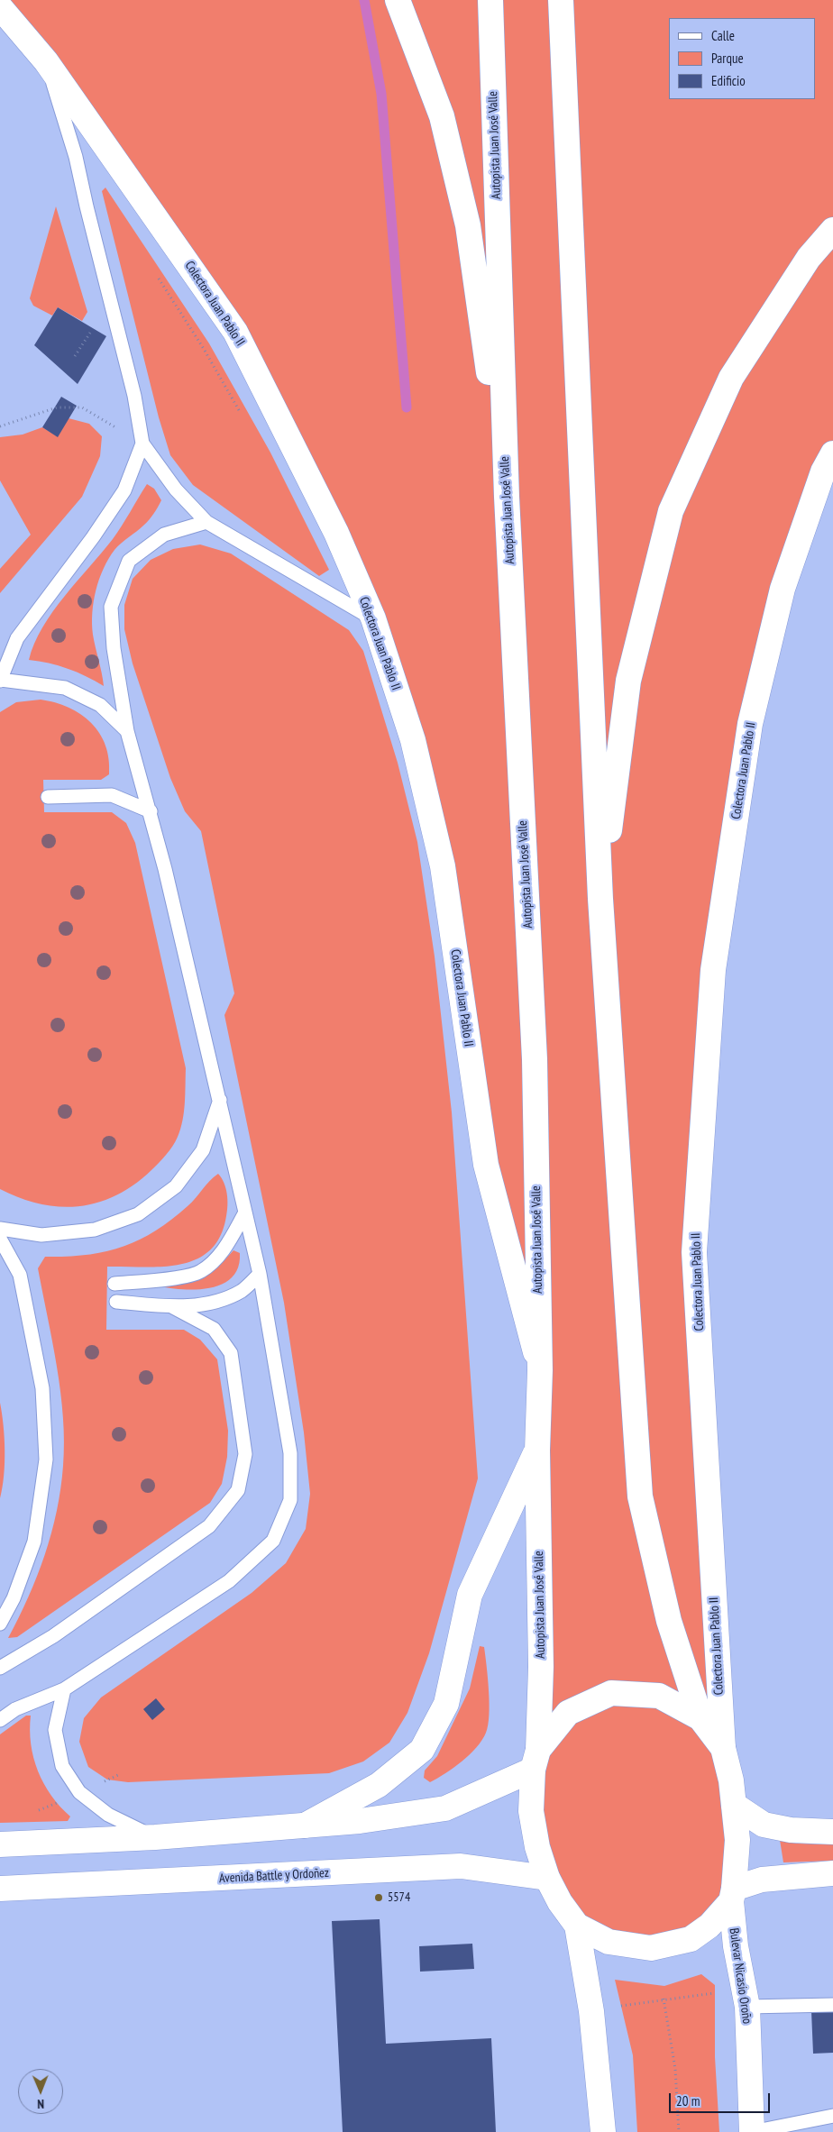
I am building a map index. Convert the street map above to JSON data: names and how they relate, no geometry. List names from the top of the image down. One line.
{"streets":{"main road":["Autopista Juan José Valle","Colectora Juan Pablo II","Avenida Battle y Ordoñez","Bulevar Nicasio Oroño"]},"crossings":[["Autopista Juan José Valle","Colectora Juan Pablo II"],["Autopista Juan José Valle","Avenida Battle y Ordoñez"],["Colectora Juan Pablo II","Bulevar Nicasio Oroño"]],"places":["5574"],"legend":["Calle","Parque","Edificio"],"scale_bar":"20 m","north":"bottom"}
